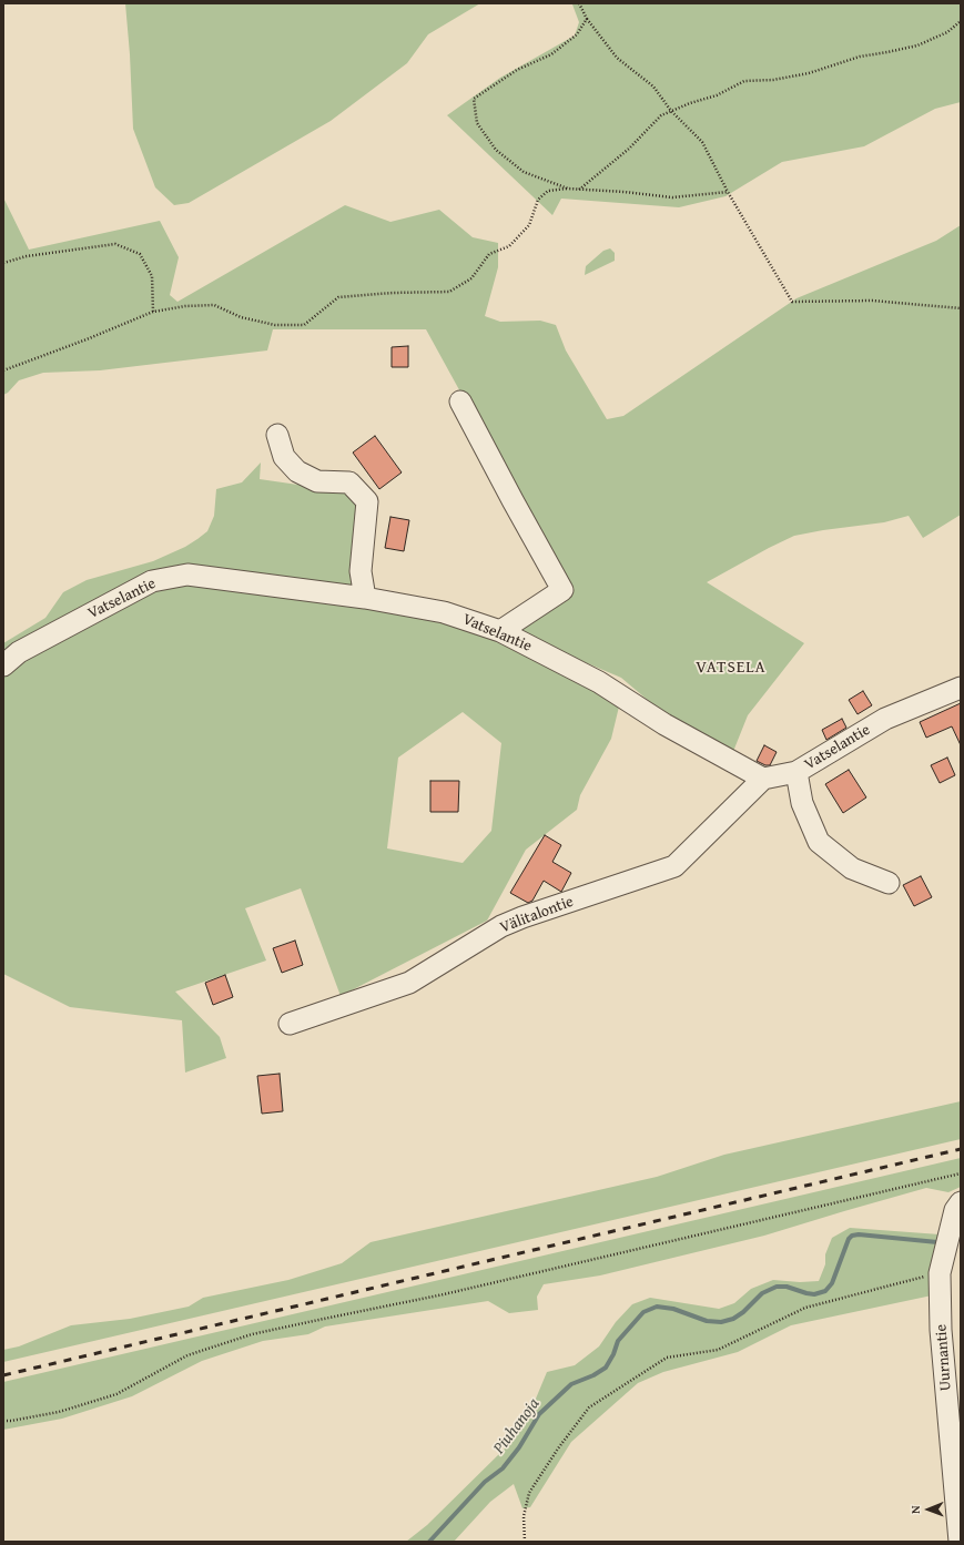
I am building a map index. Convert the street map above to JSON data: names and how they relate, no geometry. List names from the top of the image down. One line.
{"streets":{"street":["Vatselantie","Välitalontie","Uurnantie"]},"crossings":[["Vatselantie","Välitalontie"]],"districts":["VATSELA"],"water":["Piuhanoja"],"north":"left"}
